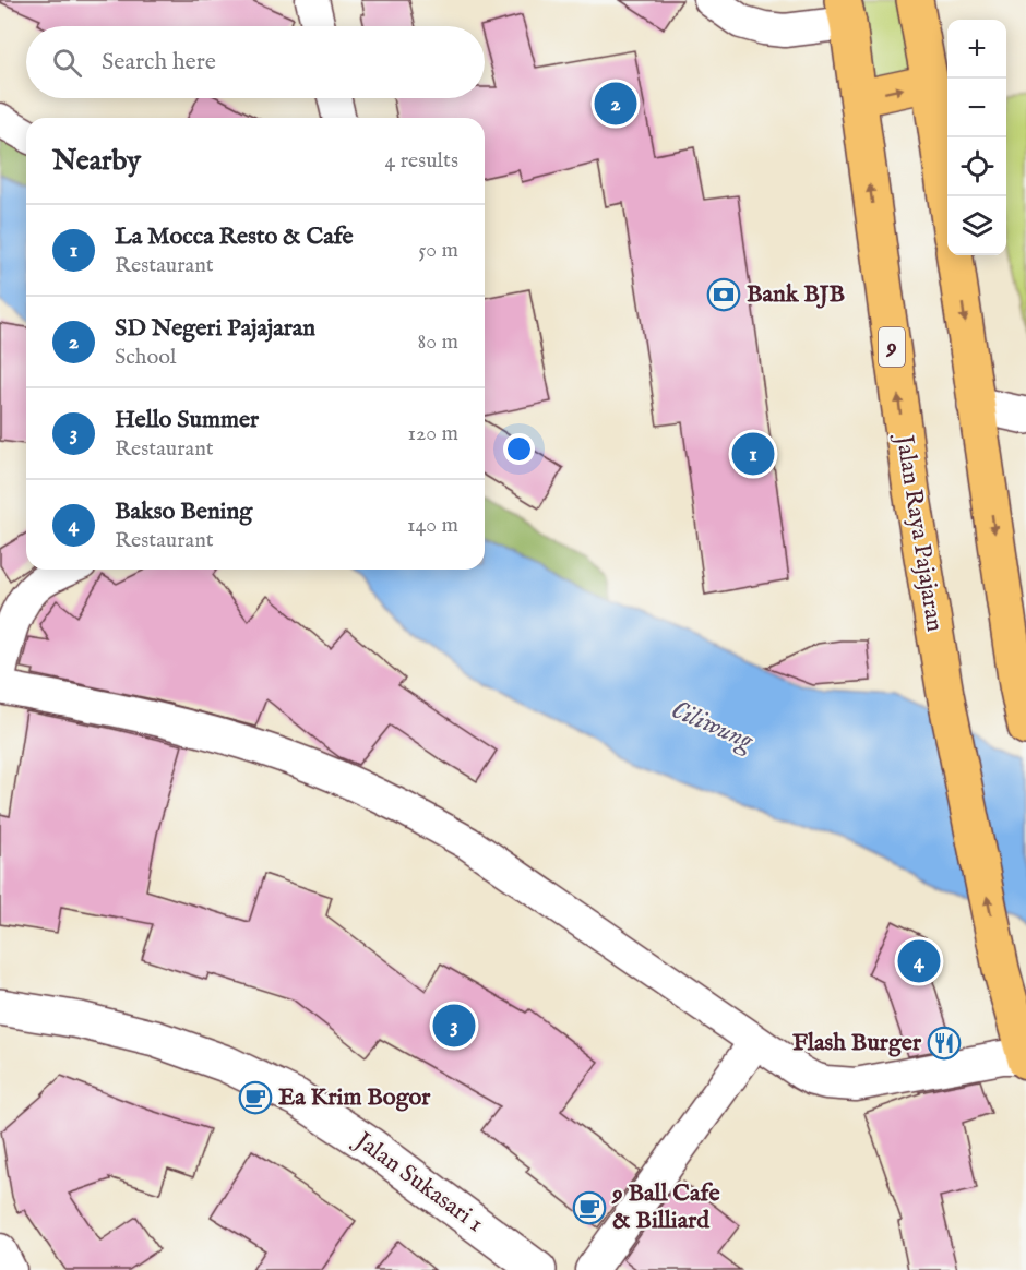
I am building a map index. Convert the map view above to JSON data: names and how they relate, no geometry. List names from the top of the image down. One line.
{"streets":{"highway":["9","Jalan Raya Pajajaran"],"street":["Jalan Sukasari 1"]},"water":["Ciliwung"],"places":{"bank":["Bank BJB"],"restaurant":["Flash Burger"],"cafe":["Ea Krim Bogor","9 Ball Cafe & Billiard"]},"page":{"map_buttons":["+","−"],"search":"Search here","pins":["2","1","4","3"],"heading":["Nearby","4 results"],"list":[{"mark":"1","name":"La Mocca Resto & Cafe","note":"Restaurant","value":"50 m"},{"mark":"2","name":"SD Negeri Pajajaran","note":"School","value":"80 m"},{"mark":"3","name":"Hello Summer","note":"Restaurant","value":"120 m"},{"mark":"4","name":"Bakso Bening","note":"Restaurant","value":"140 m"}]}}
